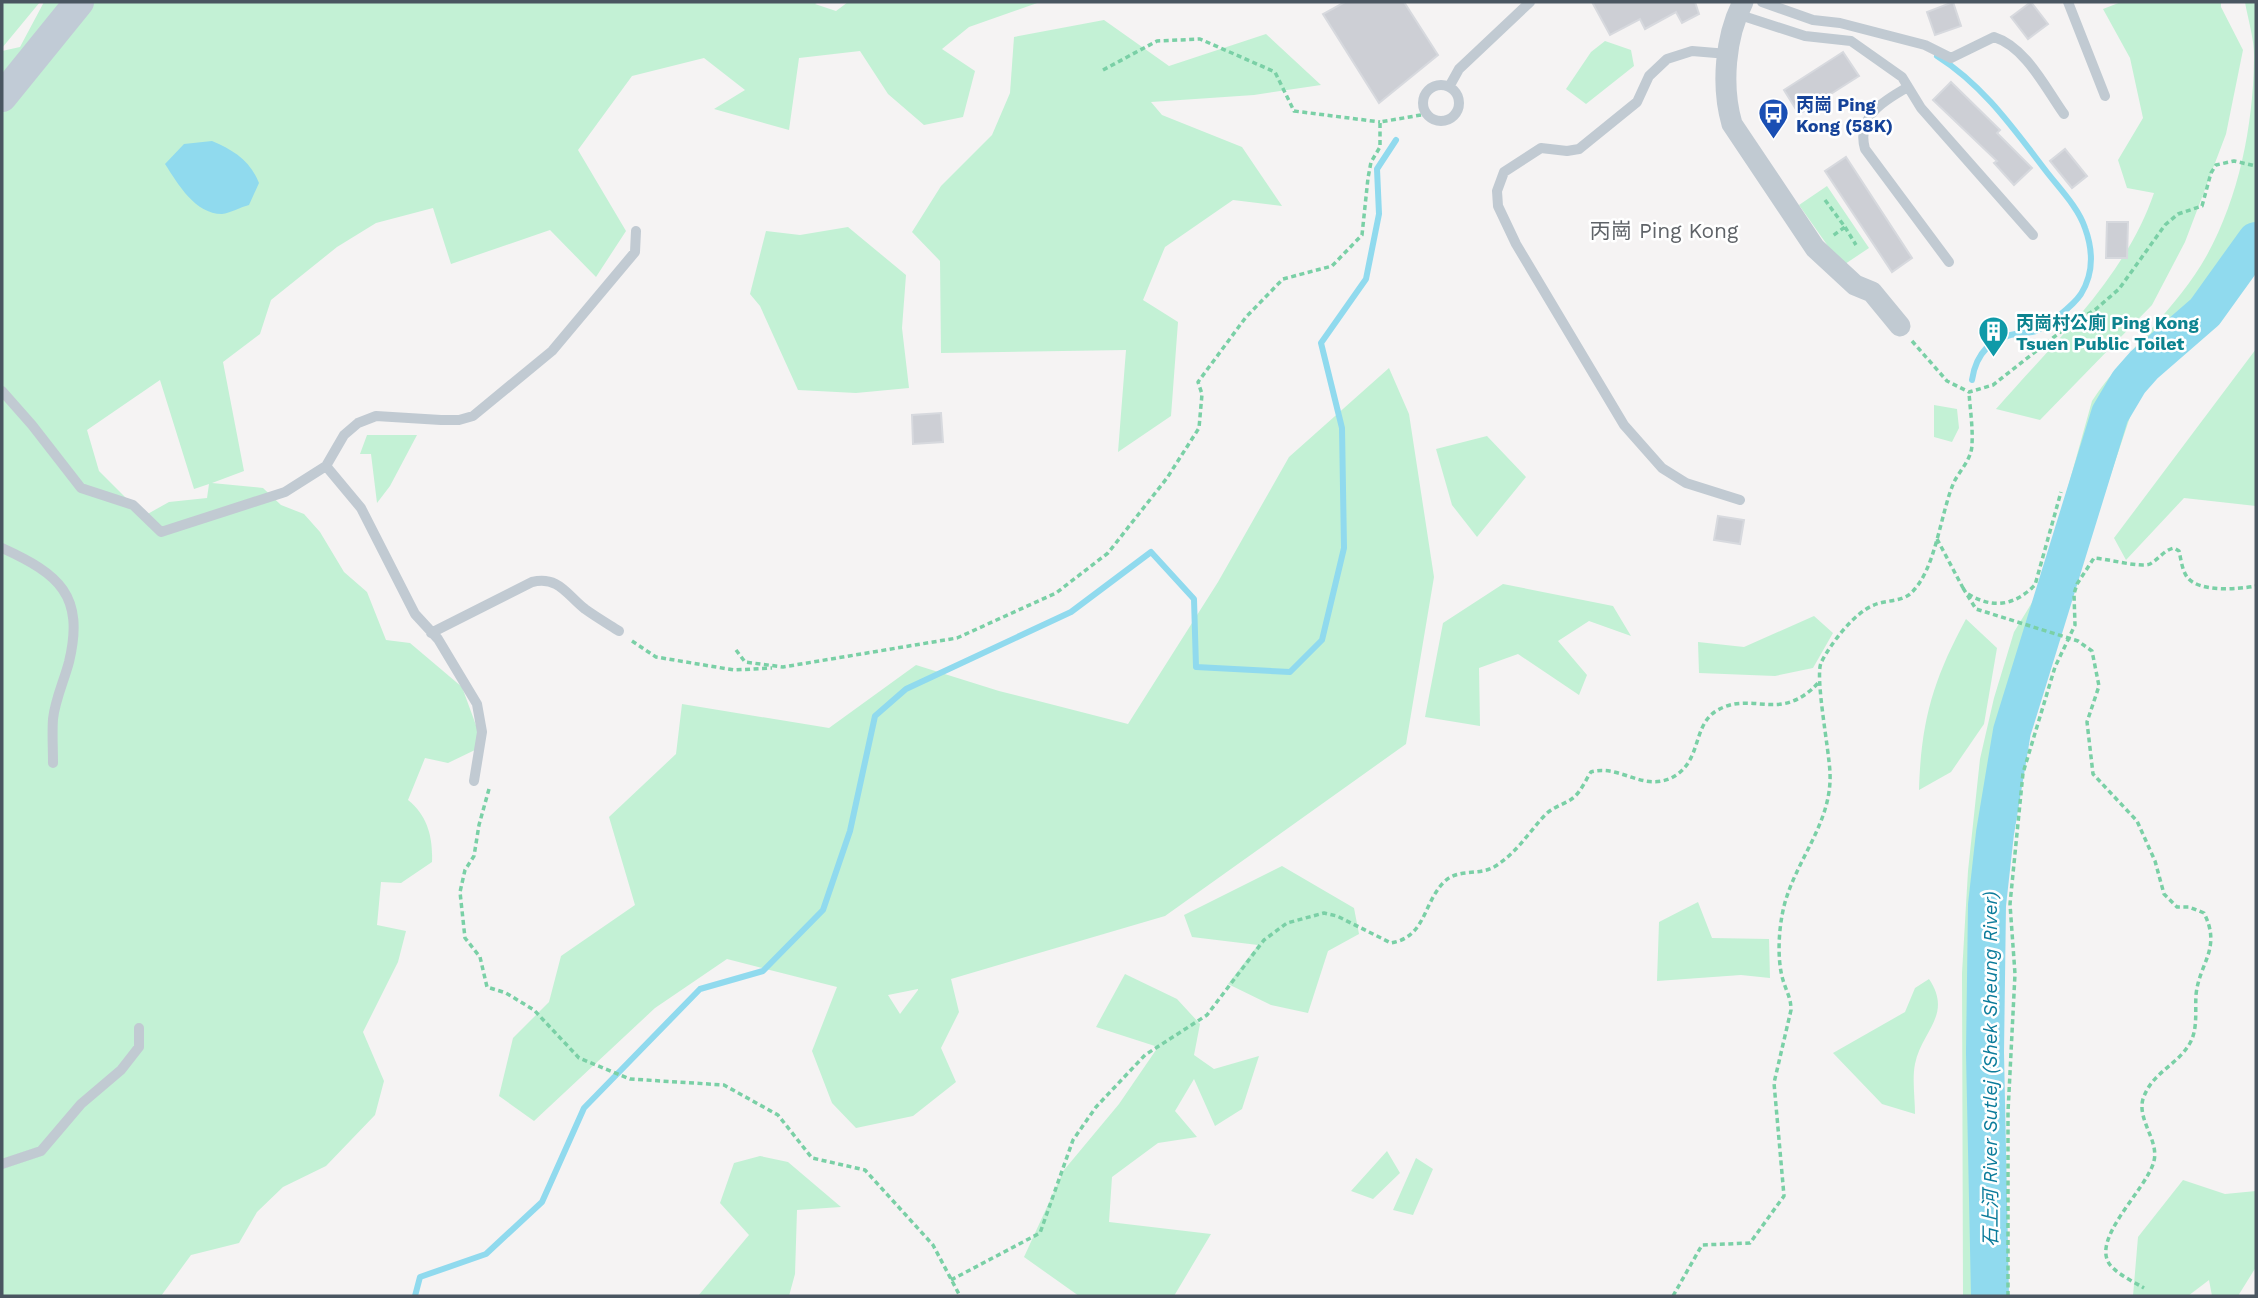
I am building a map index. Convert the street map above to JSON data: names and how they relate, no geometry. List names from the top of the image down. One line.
{"districts":["丙崗 Ping Kong"],"water":["石上河 River Sutlej (Shek Sheung River)"],"places":{"bus stop":["丙崗 Ping Kong (58K)"],"building":["丙崗村公廁 Ping Kong Tsuen Public Toilet"]}}
